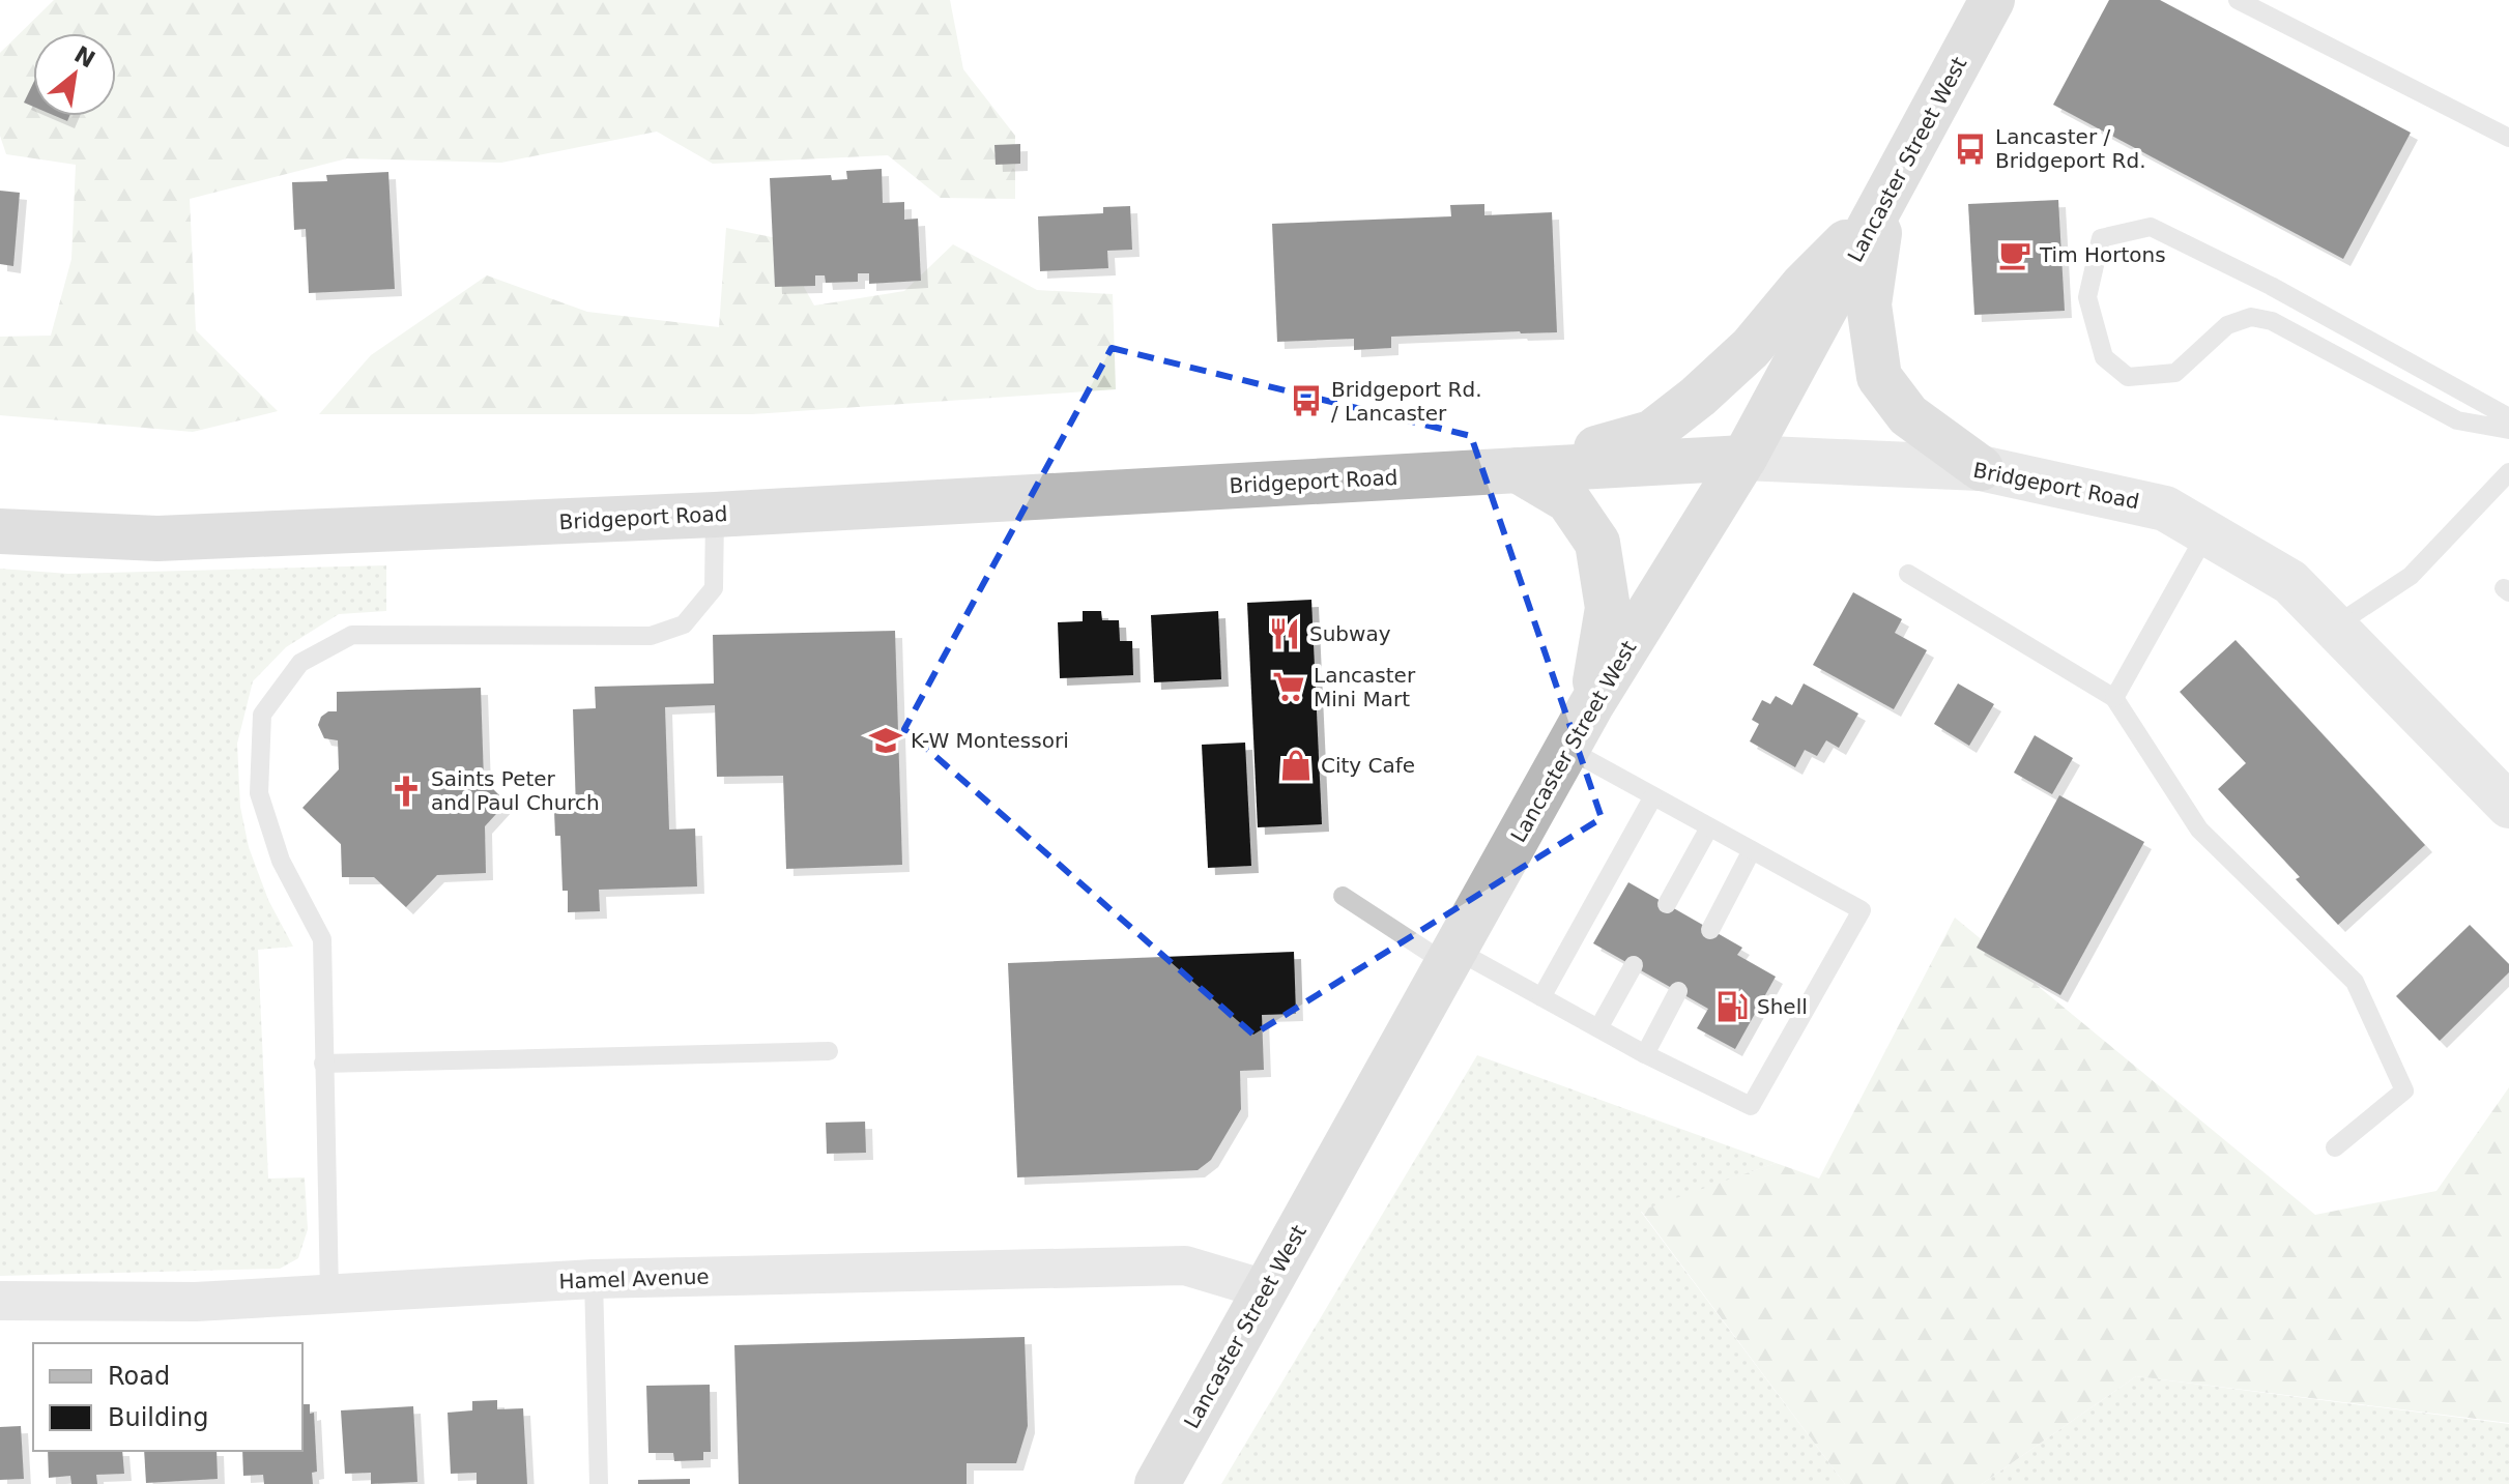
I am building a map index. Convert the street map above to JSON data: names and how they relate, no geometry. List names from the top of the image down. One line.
{"streets":{"main road":["Lancaster Street West","Bridgeport Road"],"street":["Hamel Avenue"]},"crossings":[["Lancaster Street West","Bridgeport Road"],["Lancaster Street West","Hamel Avenue"]],"places":{"bus stop":["Lancaster / Bridgeport Rd.","Bridgeport Rd. / Lancaster"],"cafe":["Tim Hortons"],"restaurant":["Subway"],"supermarket":["Lancaster Mini Mart"],"school or university":["K-W Montessori"],"shop":["City Cafe"],"church":["Saints Peter and Paul Church"],"fuel station":["Shell"]},"legend":["Road","Building"],"north":"top right"}
